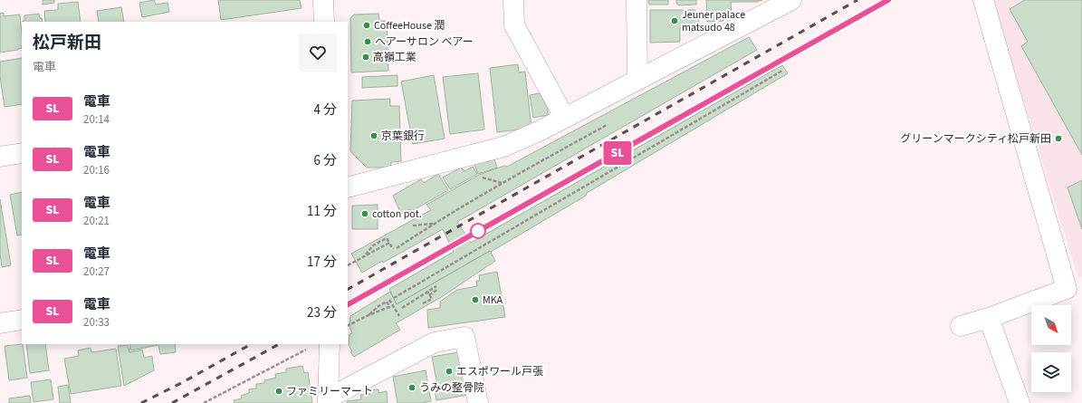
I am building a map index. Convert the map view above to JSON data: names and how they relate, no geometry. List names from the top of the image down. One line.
{"places":["Jeuner palace matsudo 48","CoffeeHouse 潤","ヘアーサロン ベアー","高嶺工業","京葉銀行","グリーンマークシティ松戸新田","cotton pot.","MKA","エスポワール戸張","うみの整骨院","ファミリーマート"],"north":"bottom right","page":{"on_map":"SL","heading":["松戸新田","電車"],"list":[{"mark":"SL","name":"電車","note":"20:14","value":"4 分"},{"mark":"SL","name":"電車","note":"20:16","value":"6 分"},{"mark":"SL","name":"電車","note":"20:21","value":"11 分"},{"mark":"SL","name":"電車","note":"20:27","value":"17 分"},{"mark":"SL","name":"電車","note":"20:33","value":"23 分"}]}}
